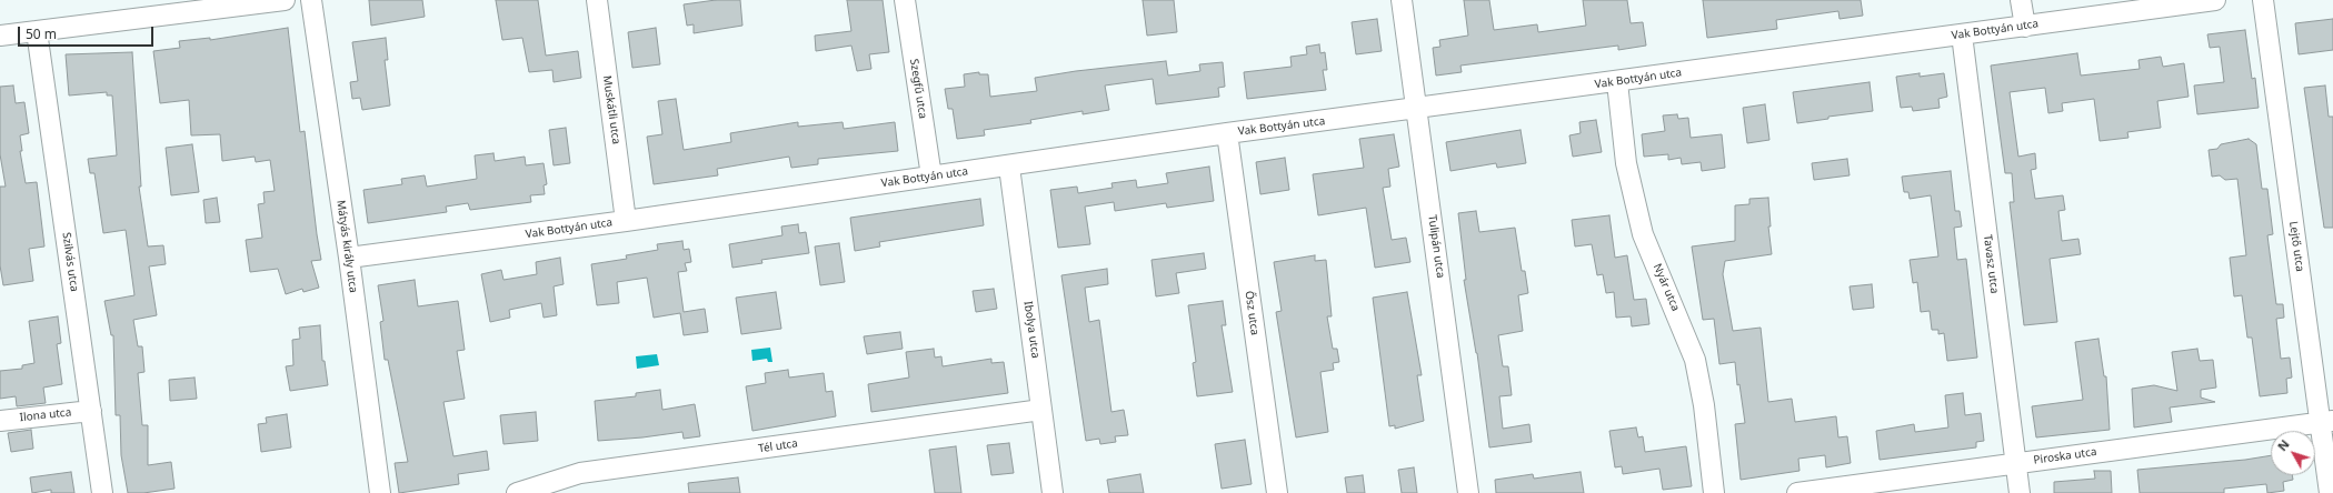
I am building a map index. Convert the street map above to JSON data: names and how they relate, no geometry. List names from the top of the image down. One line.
{"streets":{"street":["Vak Bottyán utca","Szegfű utca","Muskátli utca","Mátyás király utca","Tulipán utca","Lejtő utca","Szilvás utca","Tavasz utca","Nyár utca","Ősz utca","Ibolya utca","Ilona utca","Tél utca","Piroska utca"]},"crossings":[["Vak Bottyán utca","Szegfű utca"],["Vak Bottyán utca","Muskátli utca"],["Vak Bottyán utca","Mátyás király utca"],["Vak Bottyán utca","Tulipán utca"],["Vak Bottyán utca","Tavasz utca"],["Vak Bottyán utca","Nyár utca"],["Vak Bottyán utca","Ősz utca"],["Vak Bottyán utca","Ibolya utca"],["Lejtő utca","Piroska utca"],["Szilvás utca","Ilona utca"],["Tavasz utca","Piroska utca"],["Ibolya utca","Tél utca"]],"scale_bar":"50 m","north":"top left"}
